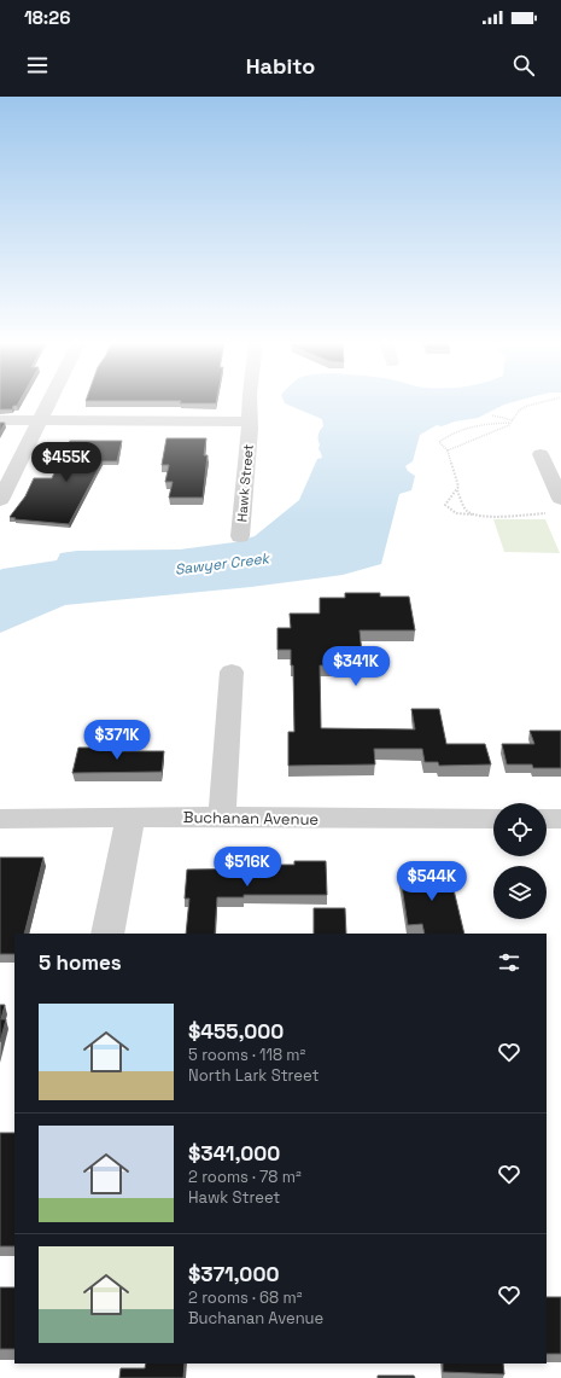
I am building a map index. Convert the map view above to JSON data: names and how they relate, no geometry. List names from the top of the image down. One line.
{"streets":{"street":["Hawk Street","Buchanan Avenue"]},"water":["Sawyer Creek"],"page":{"status":"18:26","header":"Habito","price":["$455K","$341K","$371K","$516K","$544K"],"heading":"5 homes","list":[{"name":"$455,000","note":"5 rooms · 118 m² · North Lark Street"},{"name":"$341,000","note":"2 rooms · 78 m² · Hawk Street"},{"name":"$371,000","note":"2 rooms · 68 m² · Buchanan Avenue"}]}}
